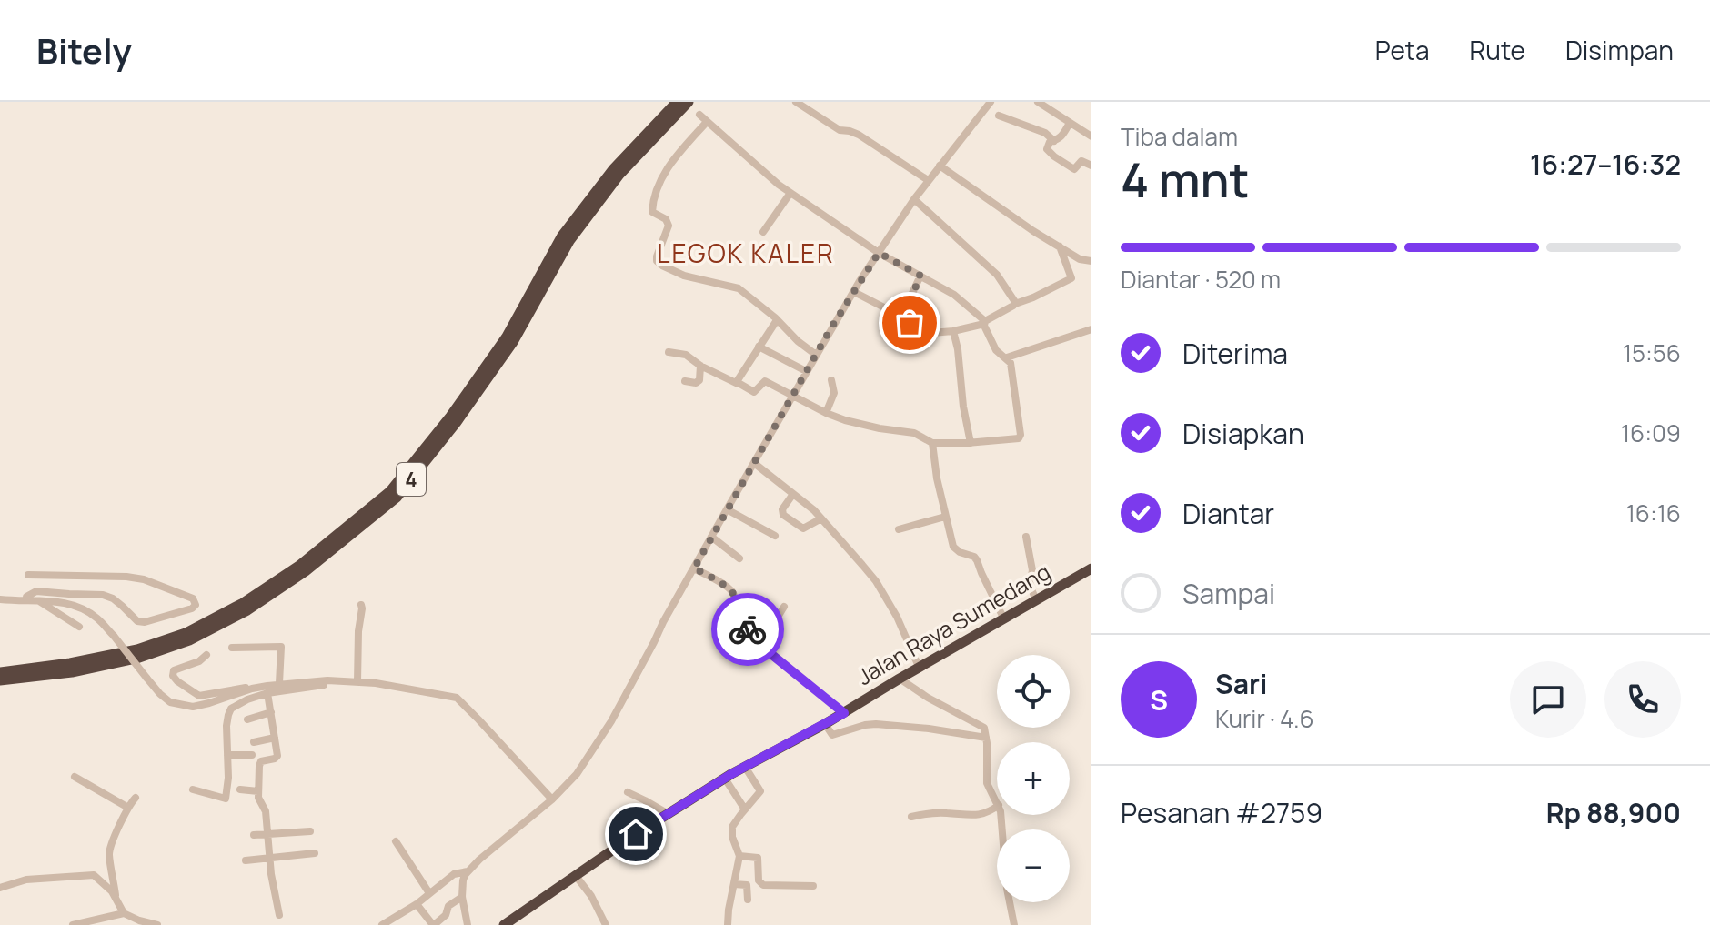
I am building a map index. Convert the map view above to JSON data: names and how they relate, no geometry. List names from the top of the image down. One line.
{"streets":{"highway":["4","Jalan Raya Sumedang"]},"districts":["LEGOK KALER"],"page":{"header":"Bitely","nav":["Peta","Rute","Disimpan"],"heading":["4 mnt","Tiba dalam","16:27–16:32"],"panel":["Sari","Kurir · 4.6","Pesanan #2759","Rp 88,900"],"bar":"Diantar · 520 m","list":[["Diterima","15:56"],["Disiapkan","16:09"],["Diantar","16:16"],"Sampai"],"map_buttons":["+","−"],"round":"S"}}
